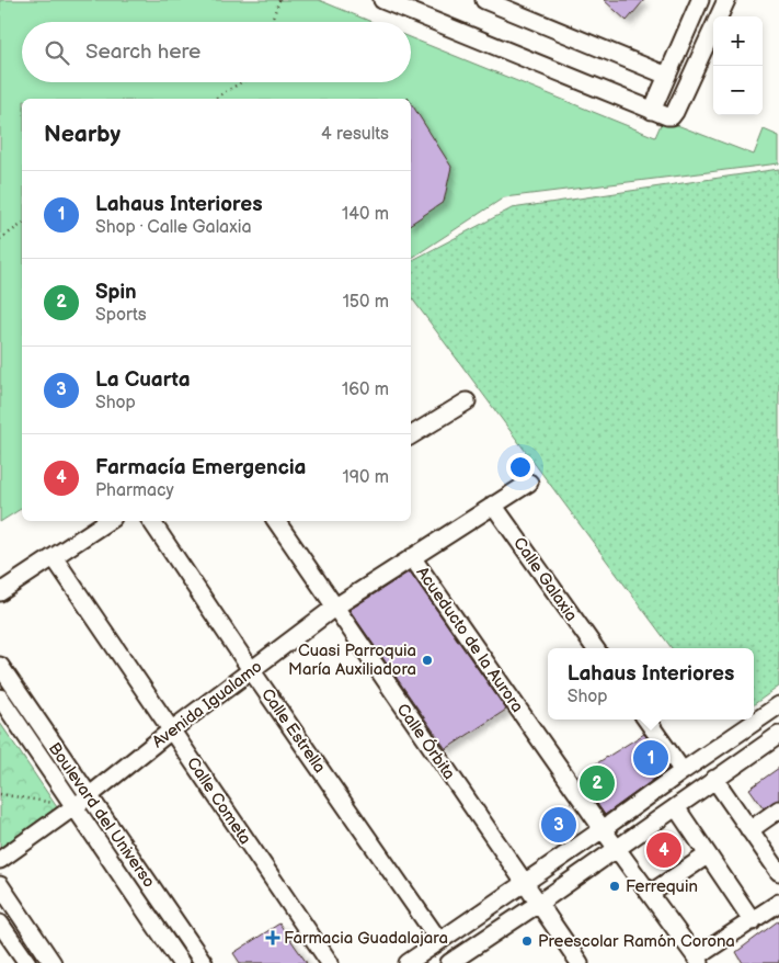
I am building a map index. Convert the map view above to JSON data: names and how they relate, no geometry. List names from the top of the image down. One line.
{"streets":{"street":["Calle Galaxia","Acueducto de la Aurora","Avenida Igualamo","Calle Estrella","Calle Órbita","Calle Cometa","Boulevard del Universo"]},"crossings":[["Calle Galaxia","Avenida Igualamo"],["Acueducto de la Aurora","Avenida Igualamo"],["Avenida Igualamo","Calle Estrella"],["Avenida Igualamo","Calle Órbita"],["Avenida Igualamo","Calle Cometa"],["Avenida Igualamo","Boulevard del Universo"]],"places":{"other":["Cuasi Parroquia María Auxiliadora","Ferrequin","Preescolar Ramón Corona"],"health":["Farmacia Guadalajara"]},"page":{"map_buttons":["+","−"],"search":"Search here","heading":["Nearby","4 results"],"list":[{"mark":"1","name":"Lahaus Interiores","note":"Shop · Calle Galaxia","value":"140 m"},{"mark":"2","name":"Spin","note":"Sports","value":"150 m"},{"mark":"3","name":"La Cuarta","note":"Shop","value":"160 m"},{"mark":"4","name":"Farmacía Emergencia","note":"Pharmacy","value":"190 m"}],"popup":["Lahaus Interiores","Shop"],"pins":["1","2","3","4"]}}
